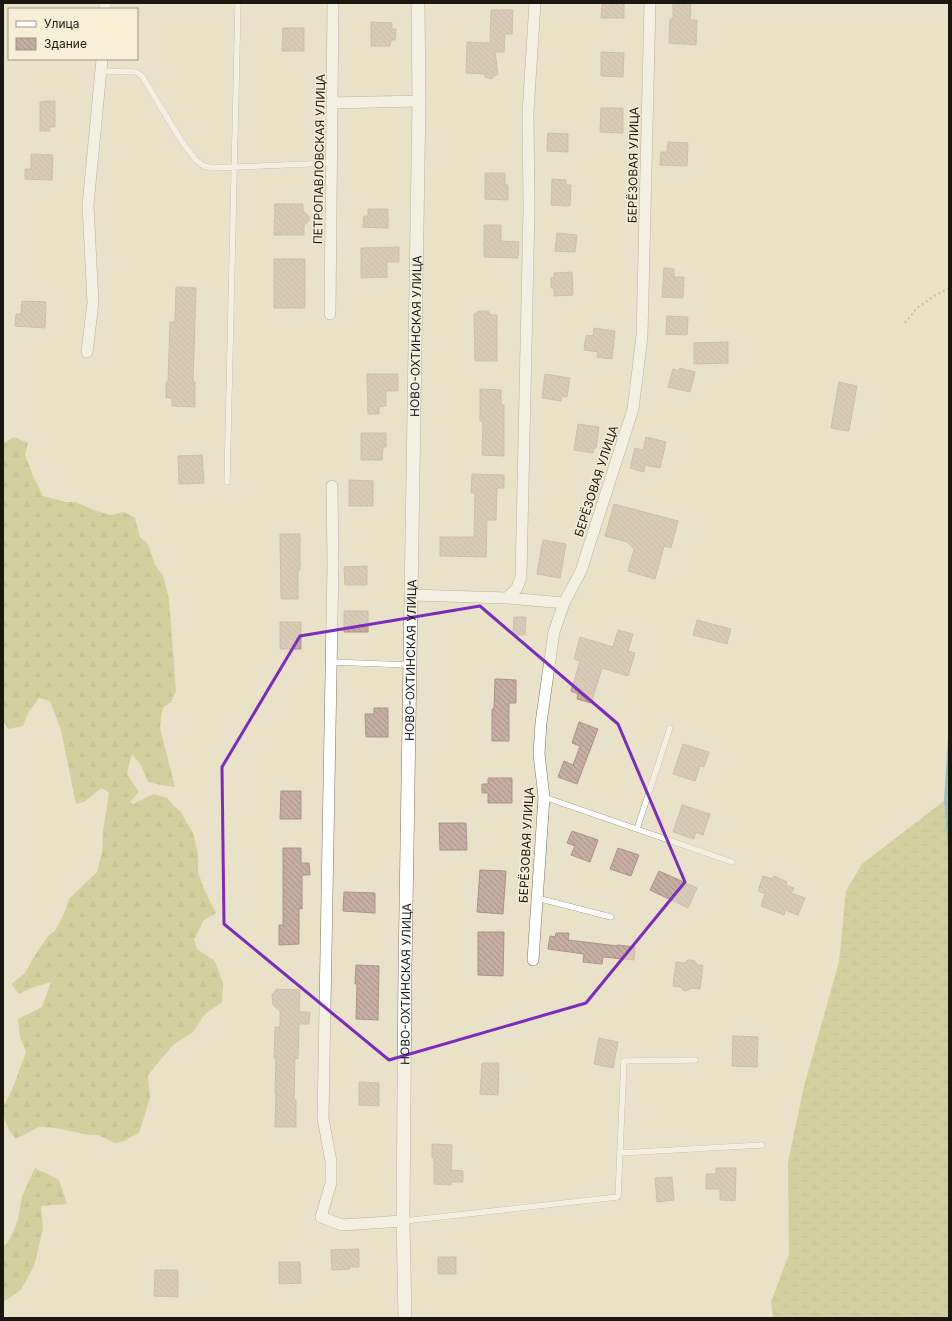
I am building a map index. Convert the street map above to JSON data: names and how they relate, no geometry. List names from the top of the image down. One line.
{"streets":{"street":["ПЕТРОПАВЛОВСКАЯ УЛИЦА","БЕРЁЗОВАЯ УЛИЦА","НОВО-ОХТИНСКАЯ УЛИЦА"]},"legend":["Улица","Здание"]}
